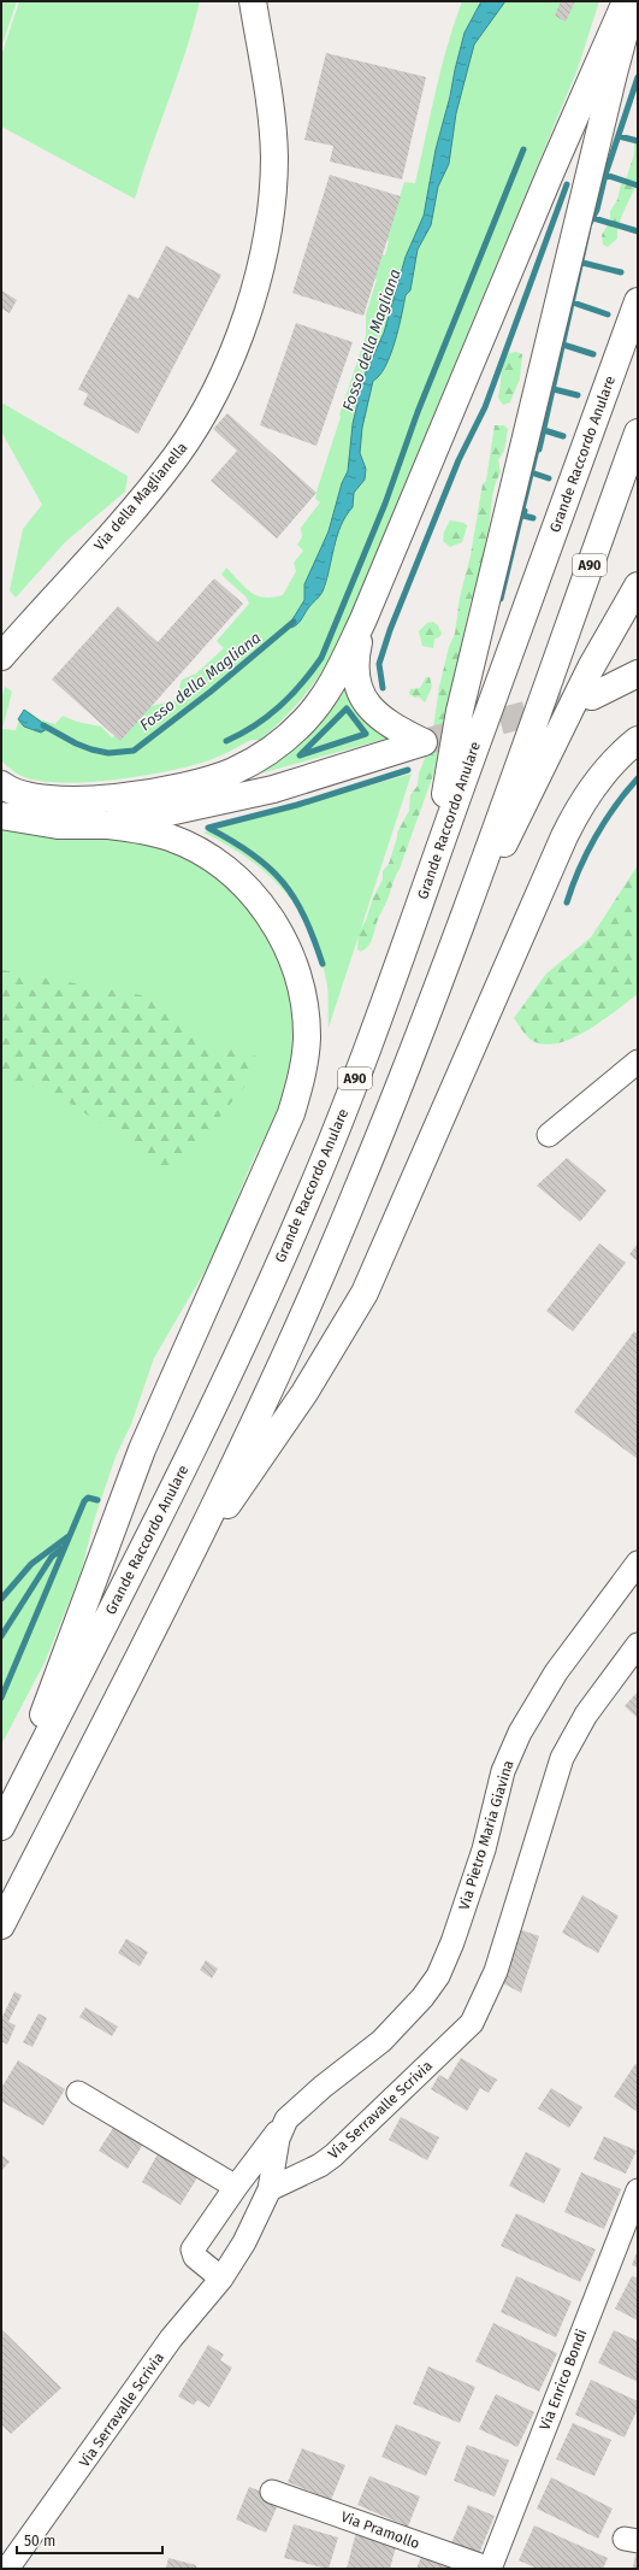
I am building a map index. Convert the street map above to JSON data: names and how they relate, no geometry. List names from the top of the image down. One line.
{"streets":{"main road":["Grande Raccordo Anulare","Via della Maglianella","A90"],"street":["Via Pietro Maria Giavina","Via Serravalle Scrivia","Via Enrico Bondi","Via Pramollo"]},"crossings":[["Via Pietro Maria Giavina","Via Serravalle Scrivia"],["Via Enrico Bondi","Via Pramollo"]],"water":["Fosso della Magliana"],"scale_bar":"50 m"}
